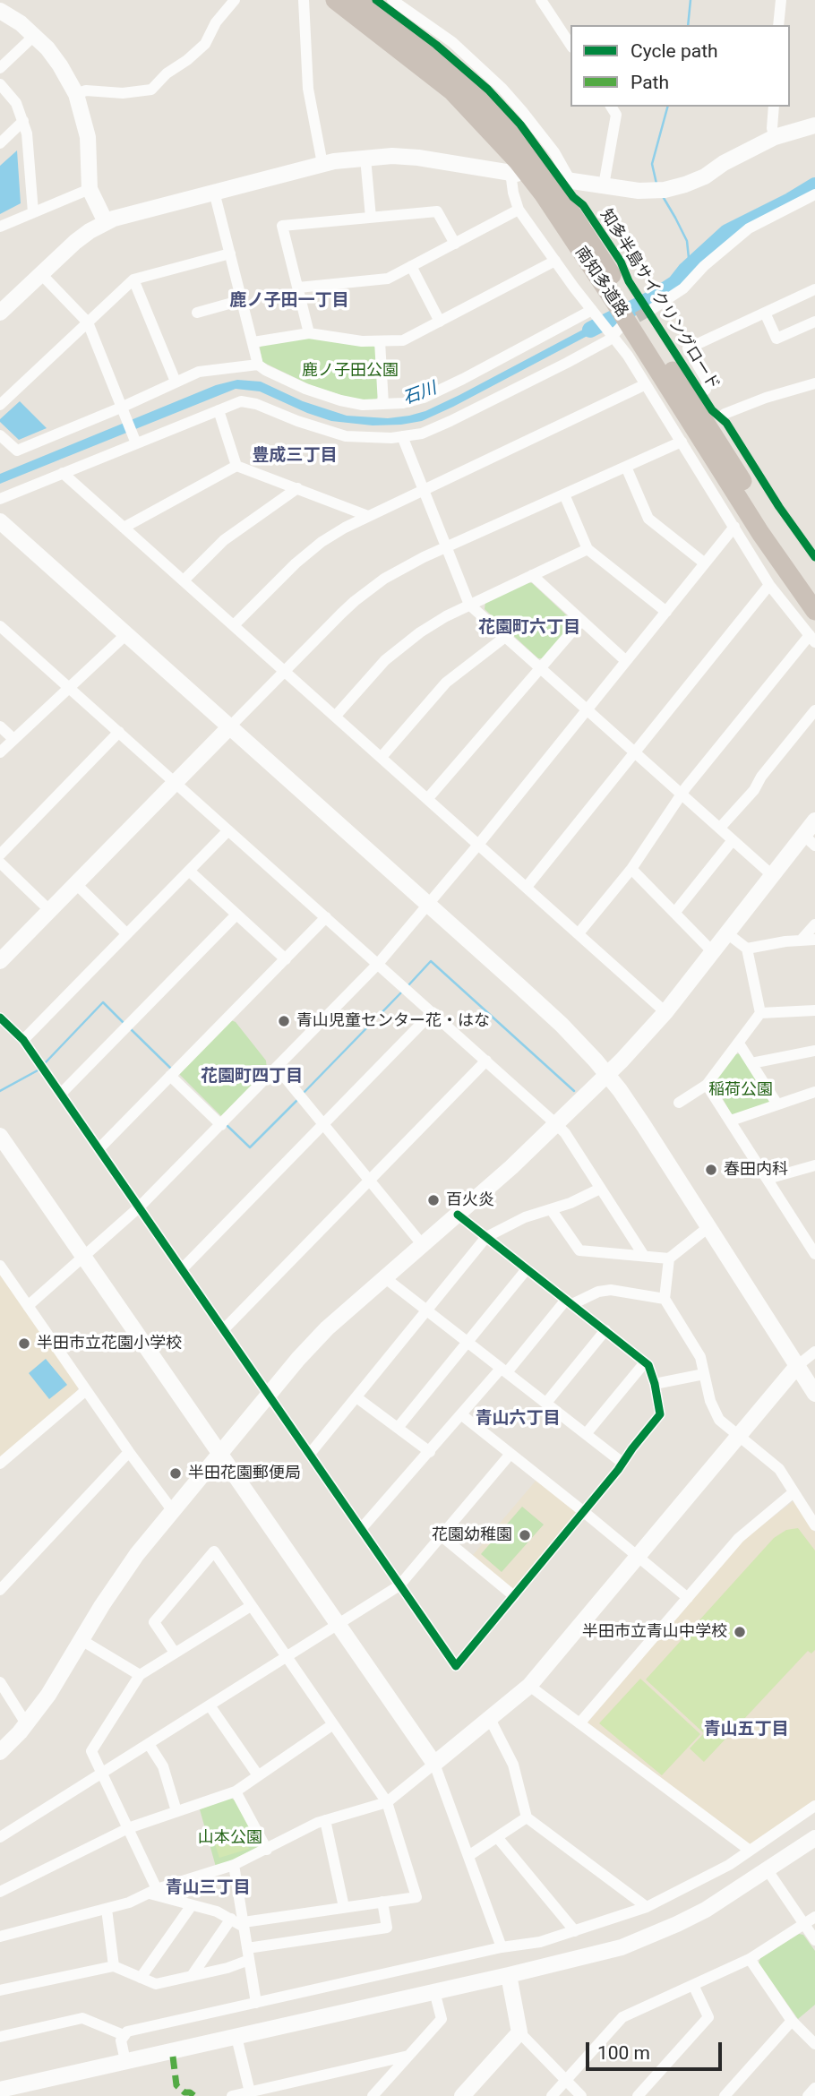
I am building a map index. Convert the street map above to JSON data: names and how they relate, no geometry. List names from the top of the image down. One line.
{"streets":{"highway":["南知多道路"],"cycle path":["知多半島サイクリングロード"]},"districts":["鹿ノ子田一丁目","豊成三丁目","花園町六丁目","花園町四丁目","青山六丁目","青山五丁目","青山三丁目"],"water":["石川"],"parks":["鹿ノ子田公園","稲荷公園","山本公園"],"places":["青山児童センター花・はな","春田内科","百火炎","半田市立花園小学校","半田花園郵便局","花園幼稚園","半田市立青山中学校"],"legend":["Cycle path","Path"],"scale_bar":"100 m"}
